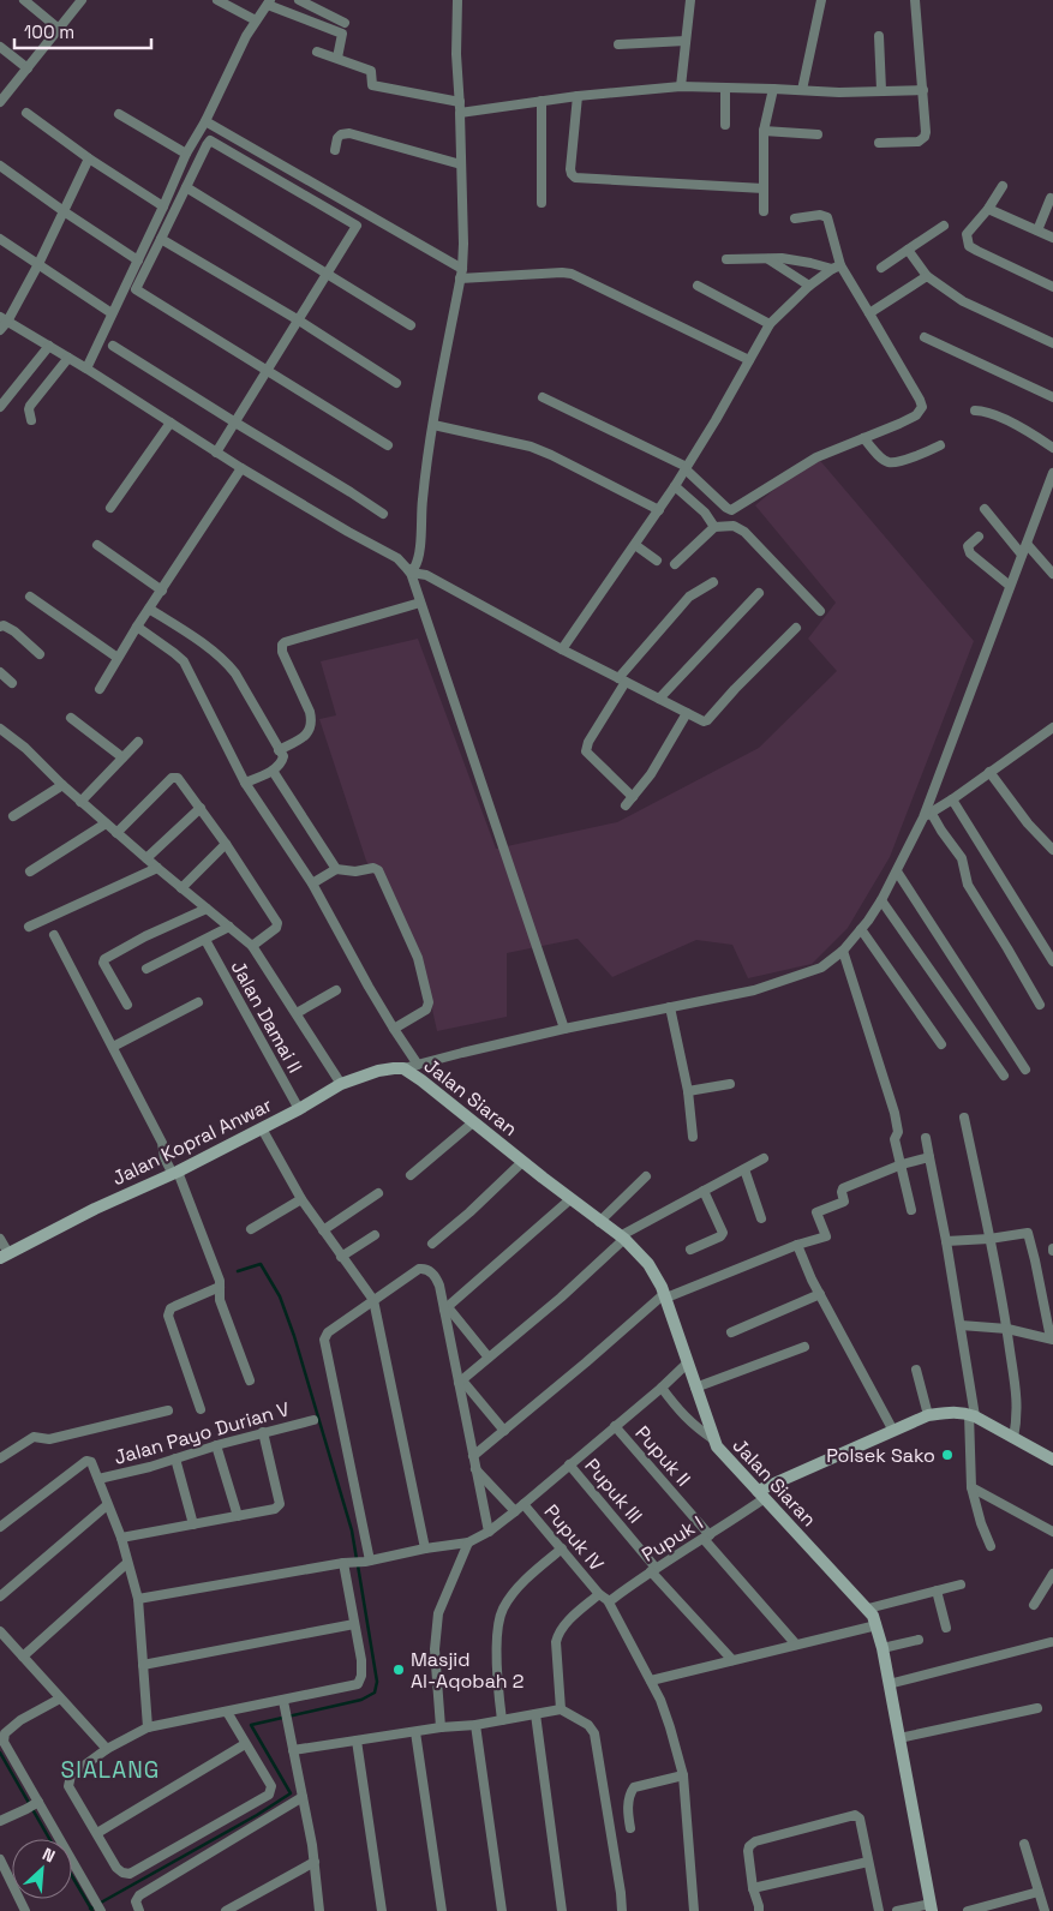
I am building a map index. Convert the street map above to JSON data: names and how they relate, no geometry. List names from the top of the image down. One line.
{"streets":{"street":["Jalan Damai II","Jalan Siaran","Jalan Kopral Anwar","Jalan Payo Durian V","Pupuk II","Pupuk III","Pupuk IV","Pupuk I"]},"crossings":[["Jalan Damai II","Jalan Kopral Anwar"],["Jalan Siaran","Jalan Kopral Anwar"],["Jalan Siaran","Pupuk I"],["Pupuk II","Pupuk I"],["Pupuk III","Pupuk I"]],"districts":["SIALANG"],"places":["Polsek Sako","Masjid Al-Aqobah 2"],"scale_bar":"100 m","north":"top right"}
